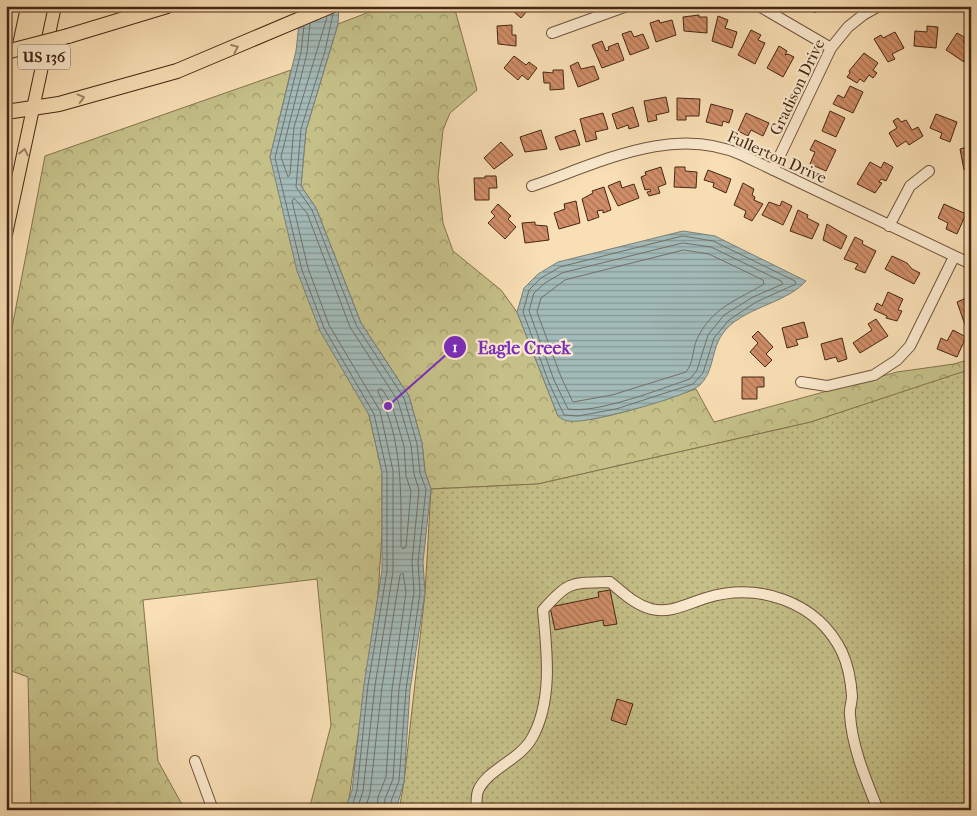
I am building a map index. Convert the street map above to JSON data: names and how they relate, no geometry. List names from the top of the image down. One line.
{"streets":{"main road":["US 136"],"street":["Gradison Drive","Fullerton Drive"]},"crossings":[["Gradison Drive","Fullerton Drive"]],"places":["Eagle Creek"]}
